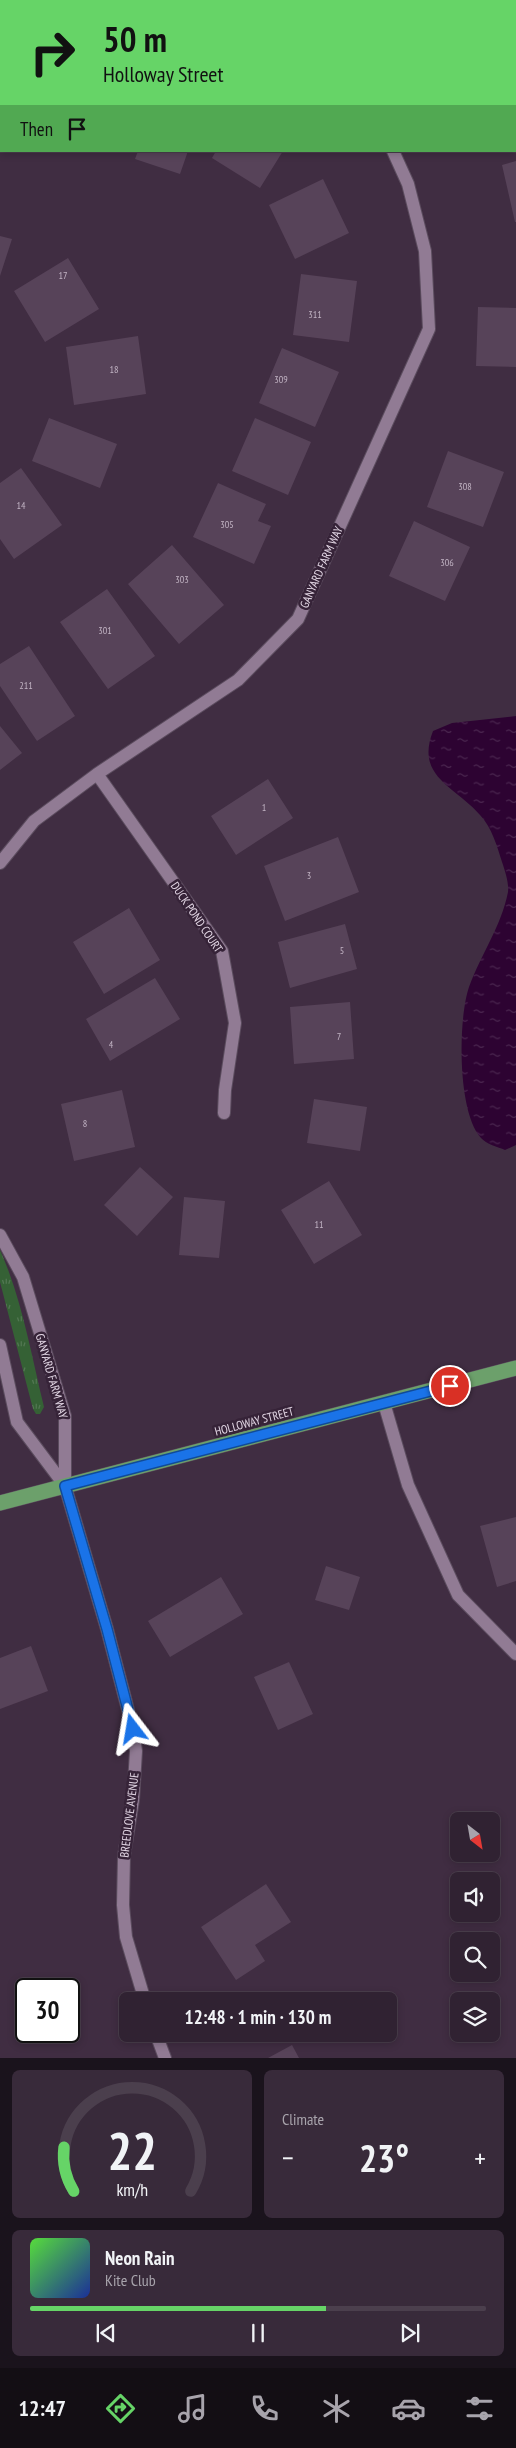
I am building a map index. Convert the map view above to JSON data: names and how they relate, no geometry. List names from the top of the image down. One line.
{"streets":{"highway":["HOLLOWAY STREET"],"street":["GANYARD FARM WAY","DUCK POND COURT","BREEDLOVE AVENUE"]},"crossings":[["GANYARD FARM WAY","DUCK POND COURT"],["GANYARD FARM WAY","HOLLOWAY STREET"],["GANYARD FARM WAY","BREEDLOVE AVENUE"],["HOLLOWAY STREET","BREEDLOVE AVENUE"]],"house_numbers":["17","311","18","309","308","14","305","306","303","301","211","1","3","5","7","4","8","11"],"north":"bottom right","page":{"turn":["50 m","Holloway Street"],"then":"Then","limit":"30","trip":"12:48 · 1 min · 130 m","tile":"Climate","heat":["−","23°","+"],"song":["Neon Rain","Kite Club"],"tabs":"12:47","gauge":["22","km/h"]}}
